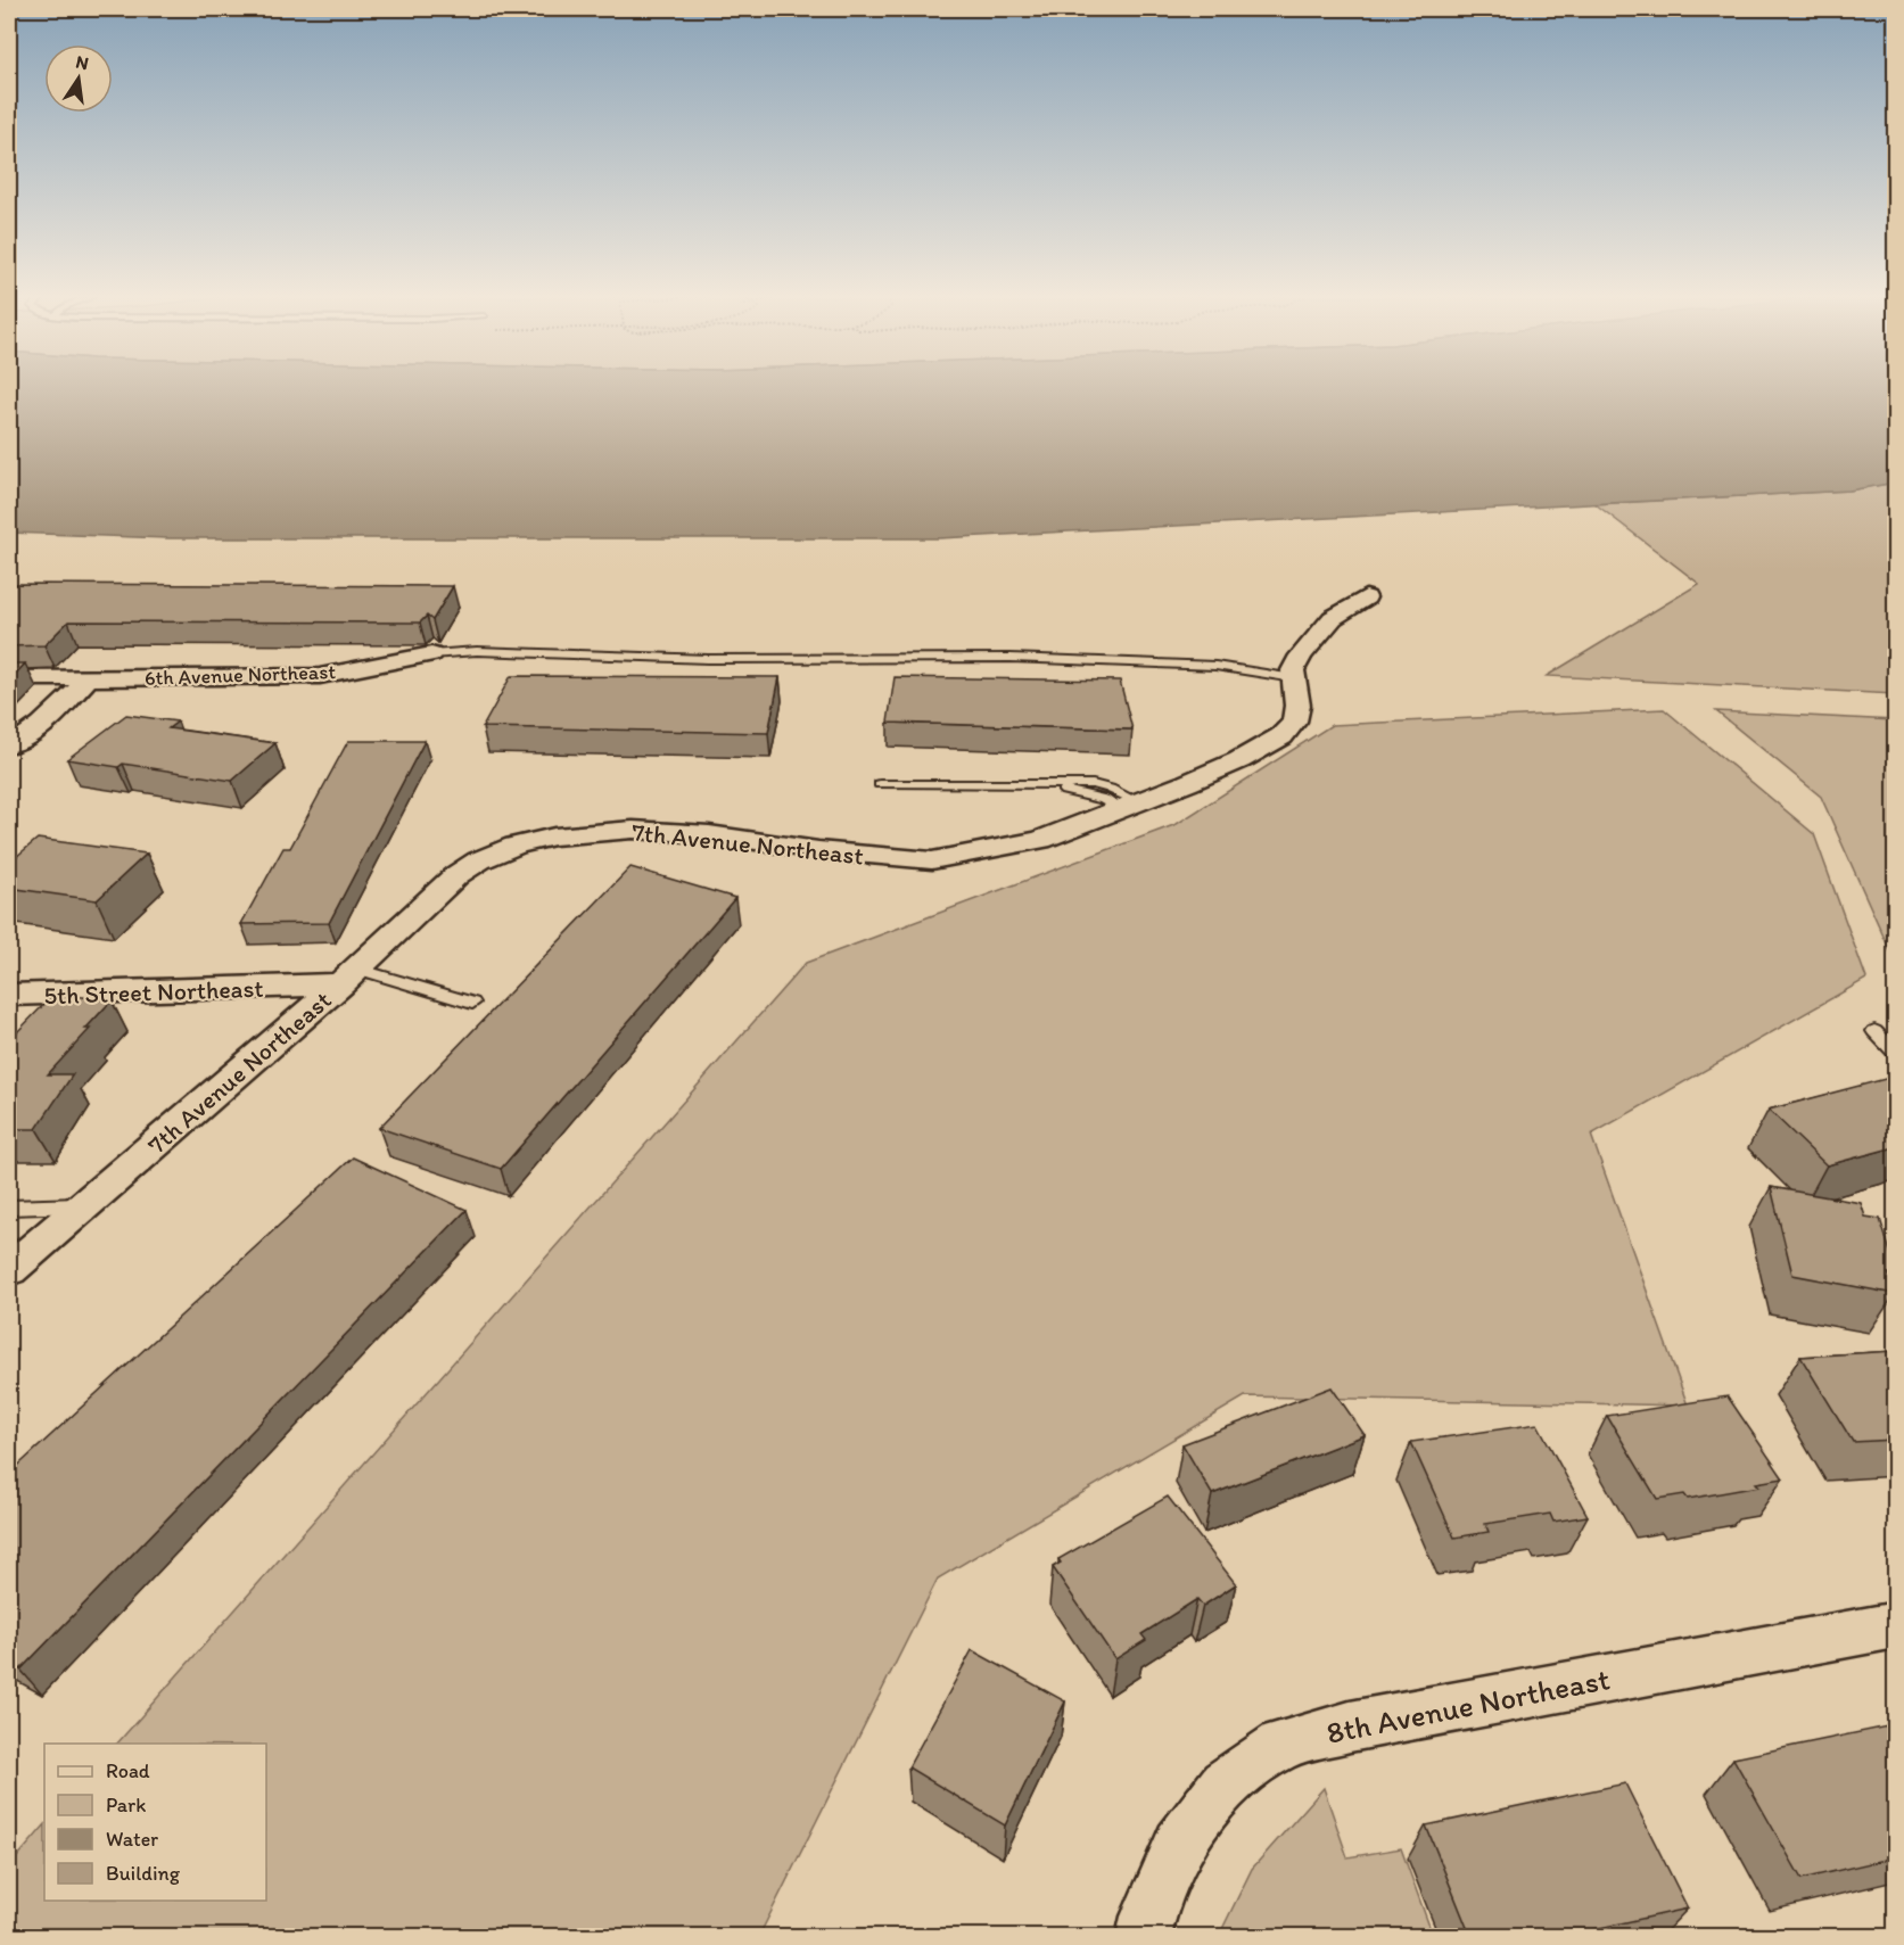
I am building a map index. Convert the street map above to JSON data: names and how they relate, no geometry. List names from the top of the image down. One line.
{"streets":{"street":["6th Avenue Northeast","7th Avenue Northeast","5th Street Northeast","8th Avenue Northeast"]},"crossings":[["7th Avenue Northeast","5th Street Northeast"]],"legend":["Road","Park","Water","Building"],"north":"top"}
